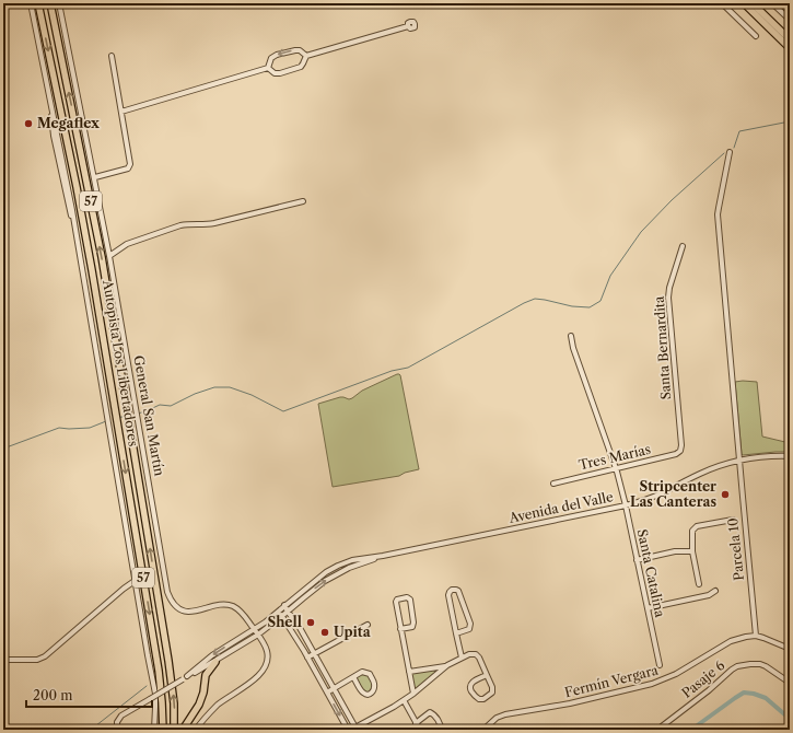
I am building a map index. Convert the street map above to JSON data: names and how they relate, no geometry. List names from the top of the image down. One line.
{"streets":{"highway":["57","Autopista Los Libertadores"],"street":["Santa Bernardita","General San Martín","Tres Marías","Avenida del Valle","Parcela 10","Santa Catalina","Pasaje 6","Fermín Vergara"]},"crossings":[["Santa Bernardita","Tres Marías"],["General San Martín","Avenida del Valle"],["Tres Marías","Santa Catalina"],["Avenida del Valle","Parcela 10"],["Avenida del Valle","Santa Catalina"],["Parcela 10","Fermín Vergara"]],"places":["Megaflex","Stripcenter Las Canteras","Shell","Upita"],"scale_bar":"200 m"}
